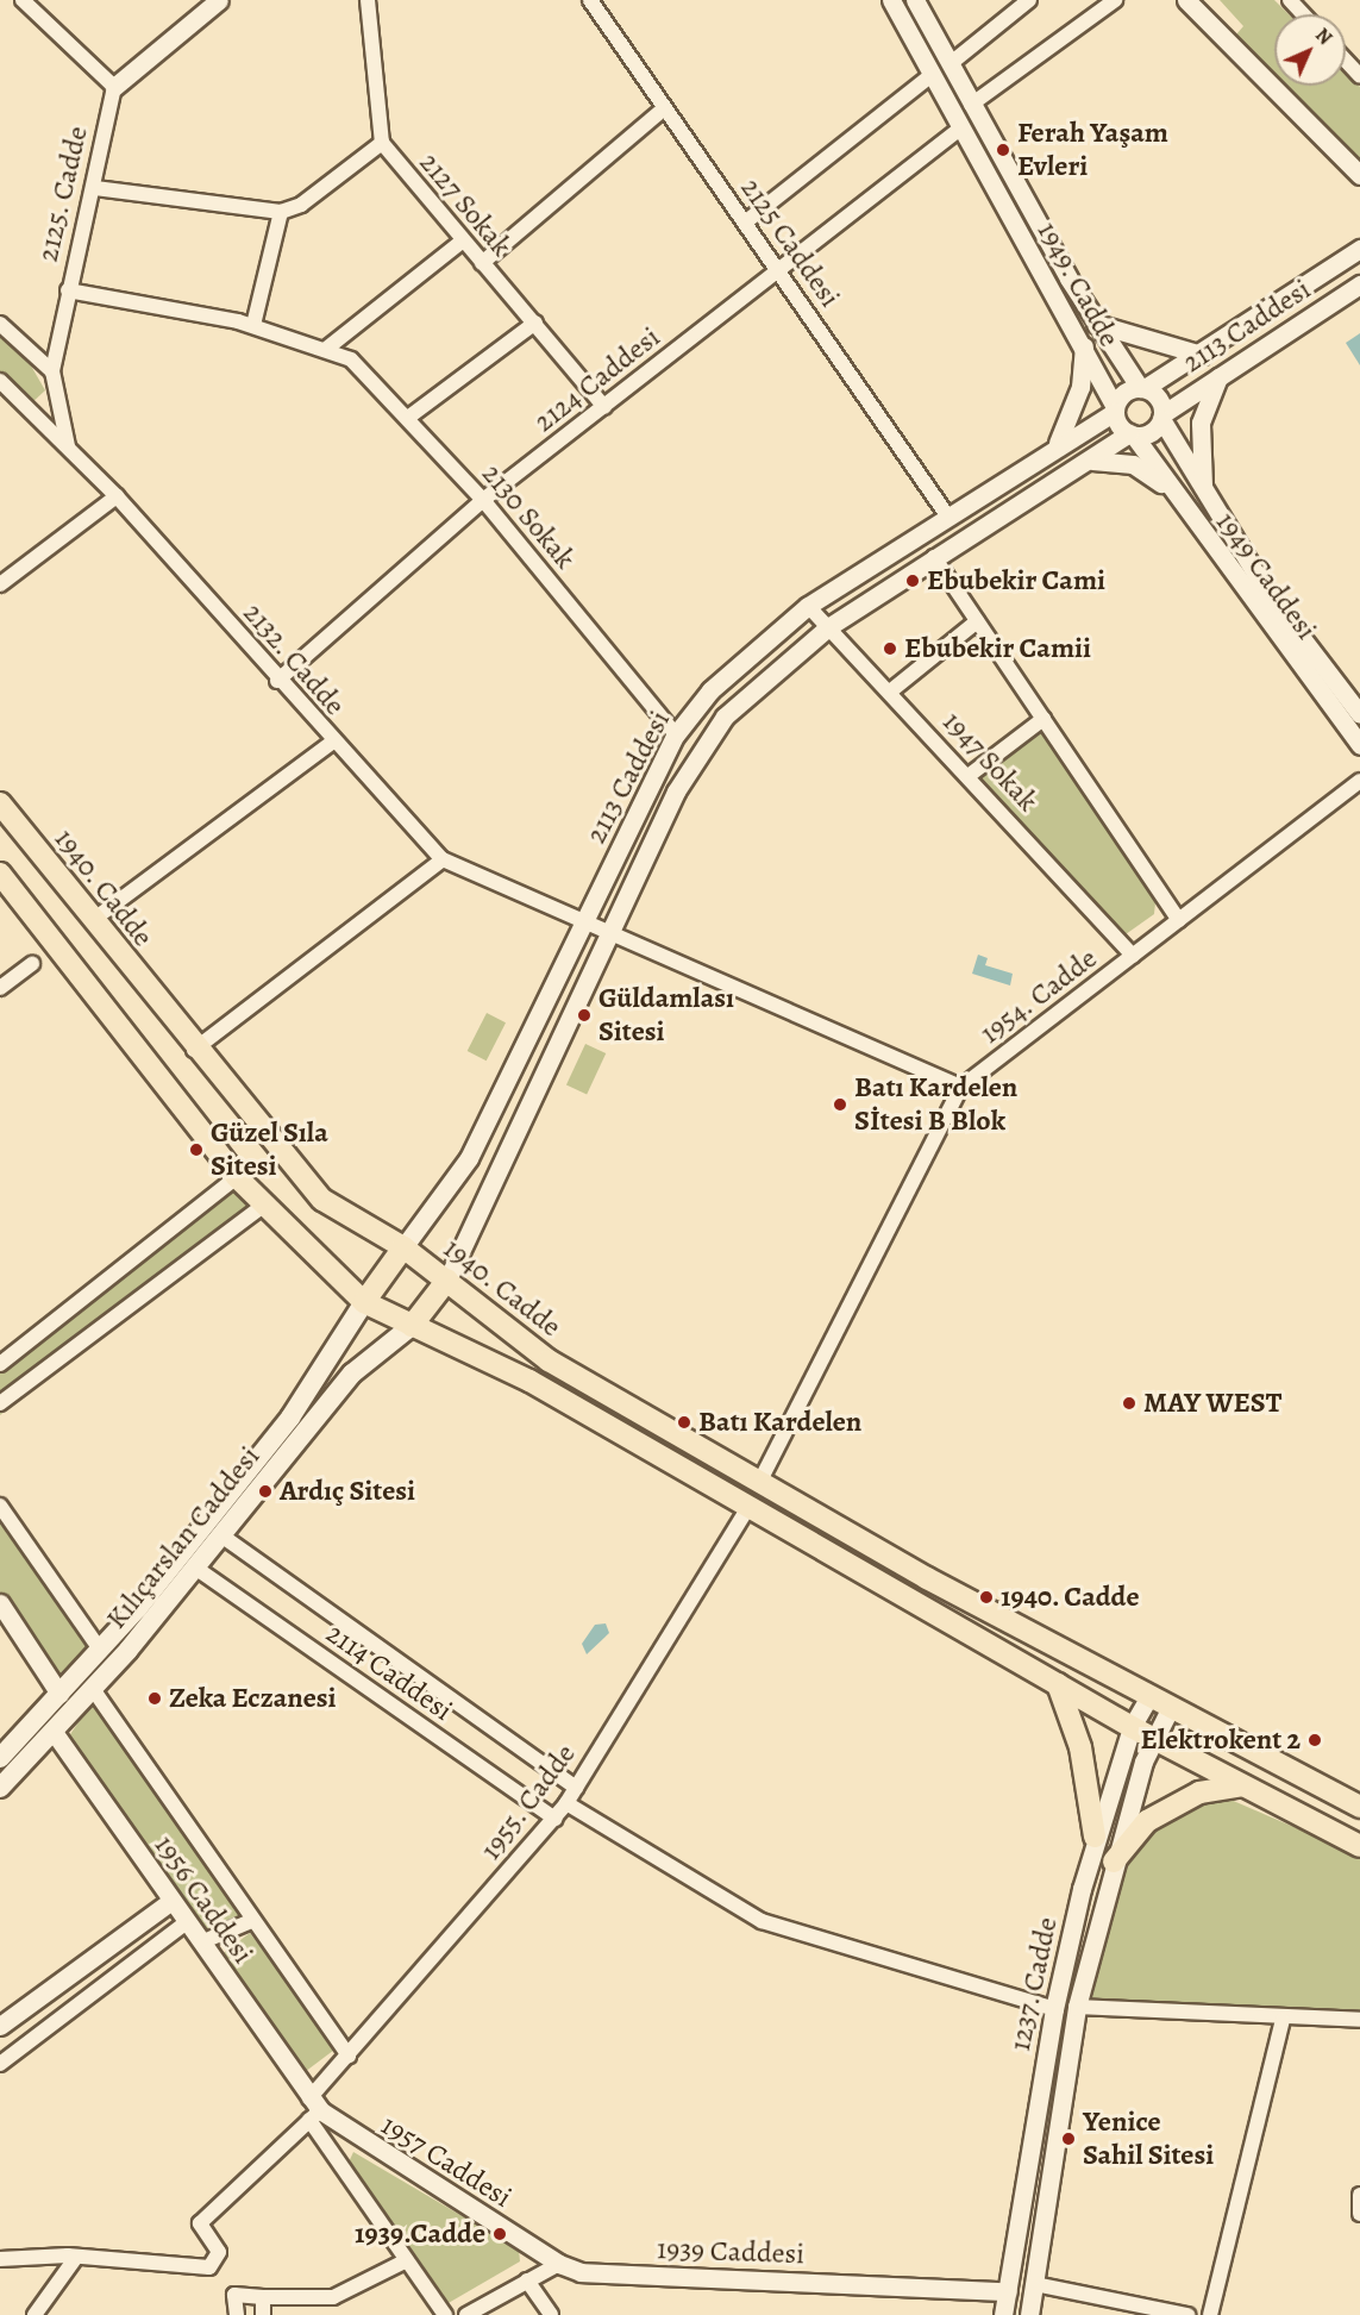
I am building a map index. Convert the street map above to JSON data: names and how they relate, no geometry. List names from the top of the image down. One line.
{"streets":{"main road":["1940. Cadde","Kılıçarslan Caddesi"],"street":["2125. Cadde","2127 Sokak","2125 Caddesi","1949. Cadde","2113 Caddesi","2124 Caddesi","2130 Sokak","1949 Caddesi","2132. Cadde","1947 Sokak","1954. Cadde","2114 Caddesi","1955. Cadde","1956 Caddesi","1237. Cadde","1957 Caddesi","1939 Caddesi"]},"crossings":[["2125. Cadde","2130 Sokak"],["2125. Cadde","2132. Cadde"],["2127 Sokak","2124 Caddesi"],["2125 Caddesi","2113 Caddesi"],["2125 Caddesi","2124 Caddesi"],["1949. Cadde","2113 Caddesi"],["1949. Cadde","2124 Caddesi"],["1949. Cadde","1949 Caddesi"],["2113 Caddesi","2130 Sokak"],["2113 Caddesi","1949 Caddesi"],["2113 Caddesi","2132. Cadde"],["2113 Caddesi","1947 Sokak"],["2113 Caddesi","1940. Cadde"],["2124 Caddesi","2130 Sokak"],["2124 Caddesi","2132. Cadde"],["2132. Cadde","1954. Cadde"],["1947 Sokak","1954. Cadde"],["1940. Cadde","1954. Cadde"],["1940. Cadde","Kılıçarslan Caddesi"],["1940. Cadde","1955. Cadde"],["1940. Cadde","1237. Cadde"],["Kılıçarslan Caddesi","2114 Caddesi"],["Kılıçarslan Caddesi","1956 Caddesi"],["2114 Caddesi","1955. Cadde"],["1955. Cadde","1956 Caddesi"],["1955. Cadde","1957 Caddesi"],["1956 Caddesi","1957 Caddesi"],["1237. Cadde","1939 Caddesi"],["1957 Caddesi","1939 Caddesi"]],"places":["Ferah Yaşam Evleri","Ebubekir Cami","Ebubekir Camii","Güldamlası Sitesi","Batı Kardelen Sİtesi B Blok","Güzel Sıla Sitesi","MAY WEST","Batı Kardelen","Ardıç Sitesi","1940. Cadde","Zeka Eczanesi","Elektrokent 2","Yenice Sahil Sitesi","1939.Cadde"],"north":"top right"}
